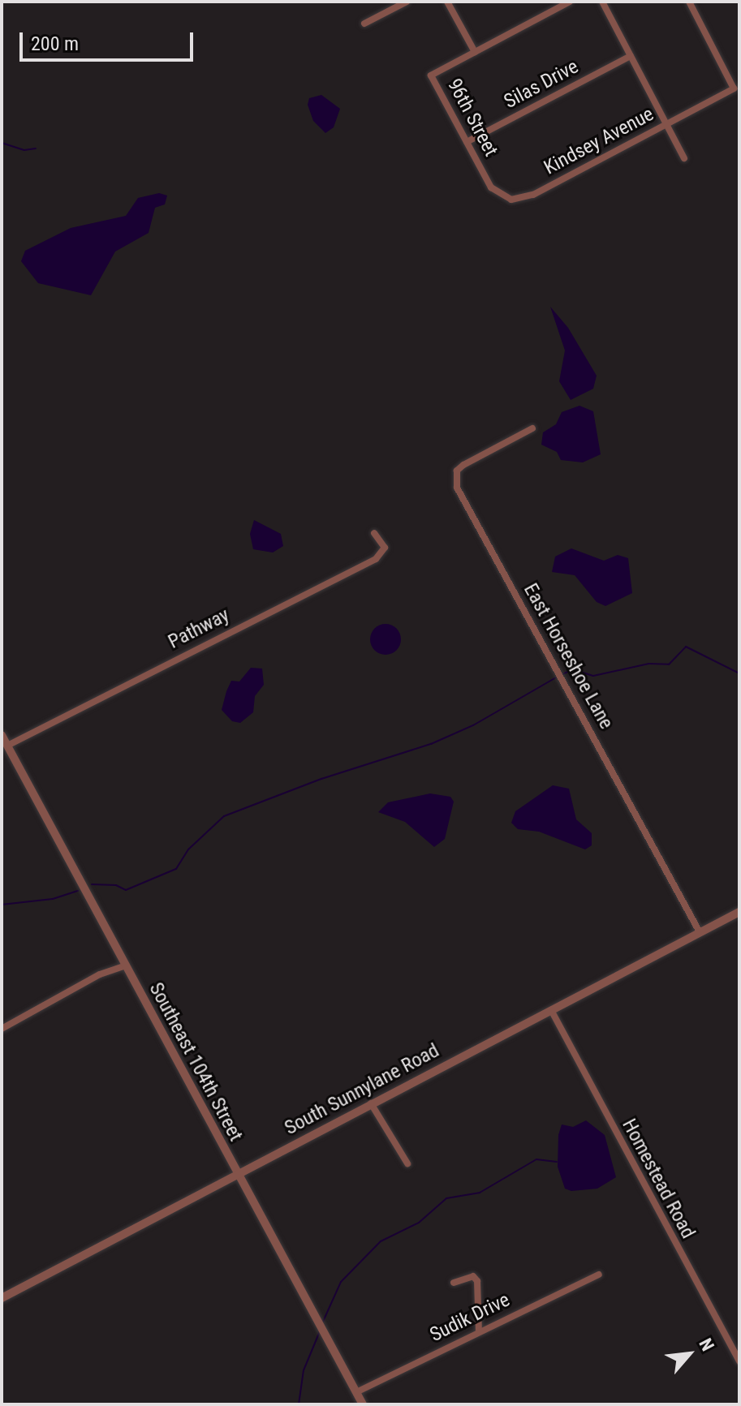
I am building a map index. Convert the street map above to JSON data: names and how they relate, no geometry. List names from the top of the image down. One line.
{"streets":{"street":["Silas Drive","96th Street","Kindsey Avenue","Pathway","East Horseshoe Lane","Southeast 104th Street","South Sunnylane Road","Homestead Road","Sudik Drive"]},"crossings":[["Silas Drive","96th Street"],["96th Street","Kindsey Avenue"],["Pathway","Southeast 104th Street"],["East Horseshoe Lane","South Sunnylane Road"],["Southeast 104th Street","South Sunnylane Road"],["Southeast 104th Street","Sudik Drive"],["South Sunnylane Road","Homestead Road"]],"scale_bar":"200 m","north":"top right"}
